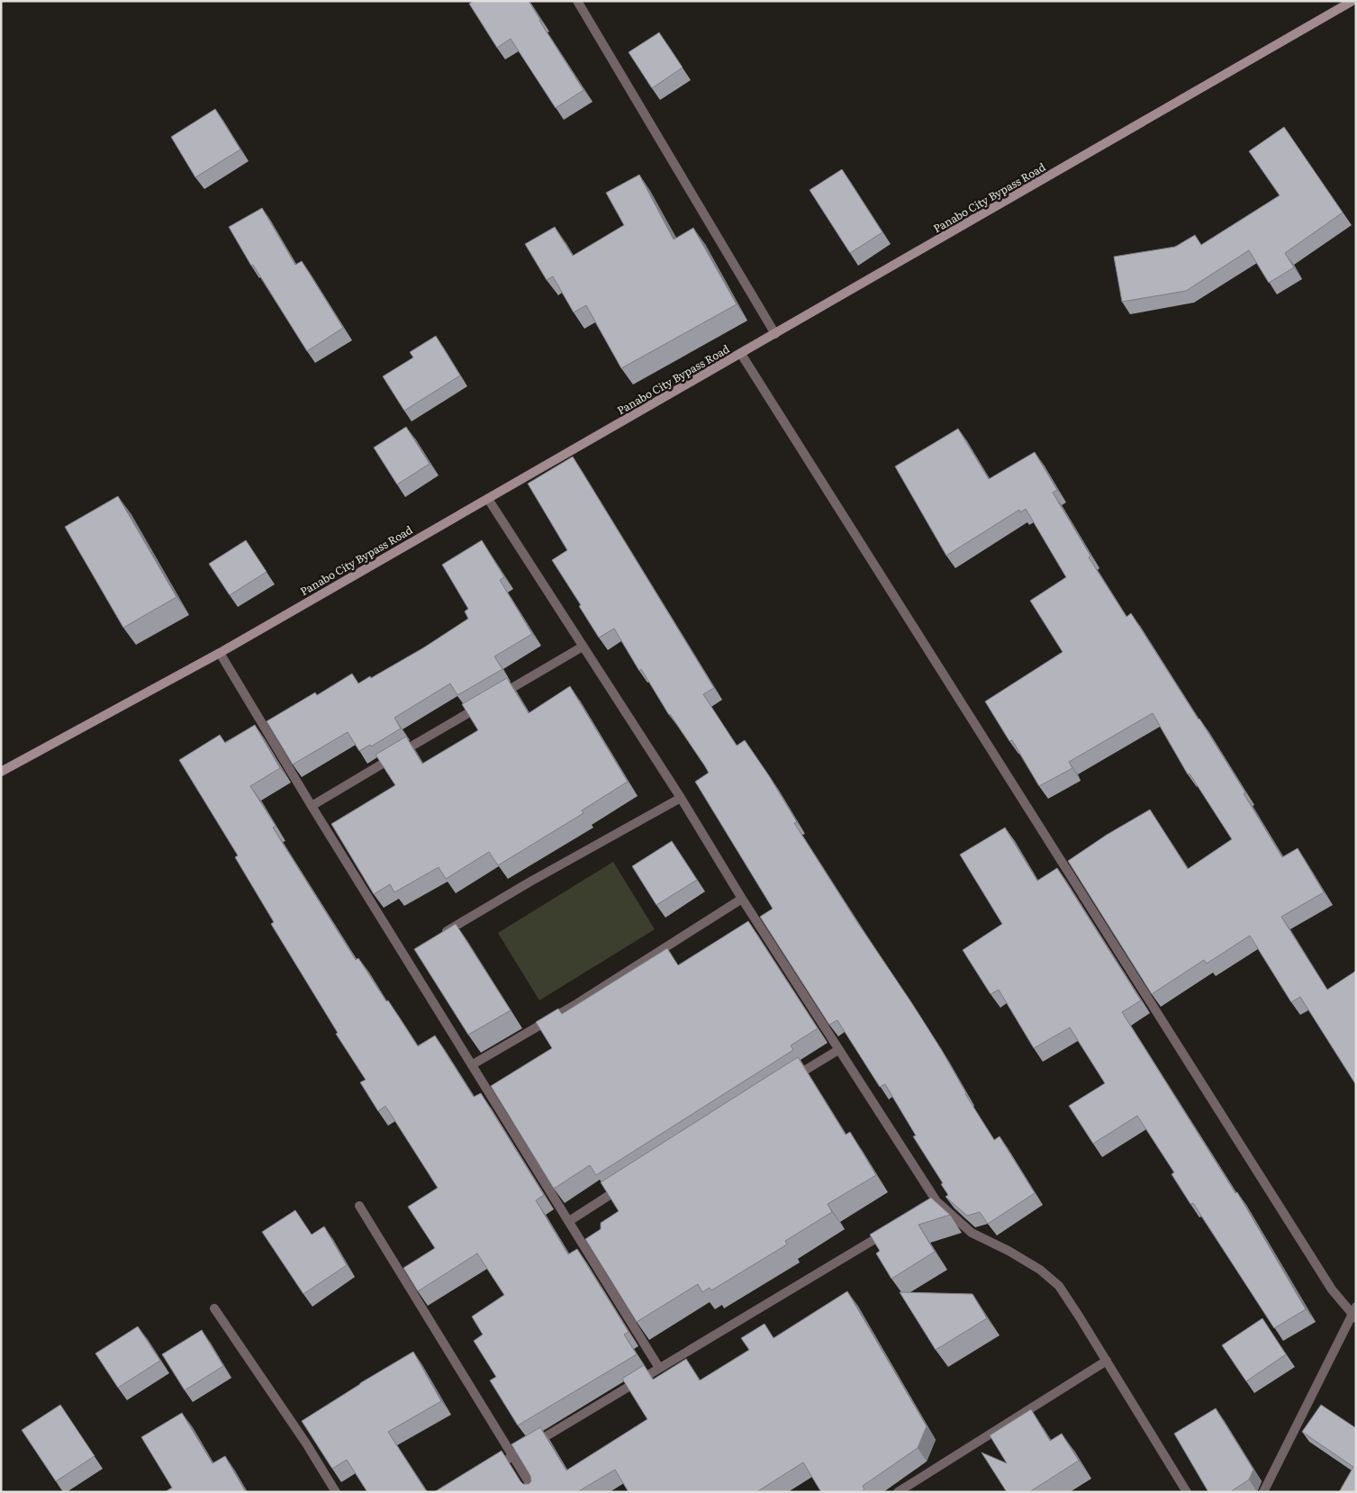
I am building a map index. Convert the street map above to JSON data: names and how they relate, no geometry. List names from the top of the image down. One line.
{"streets":{"main road":["Panabo City Bypass Road"]}}
